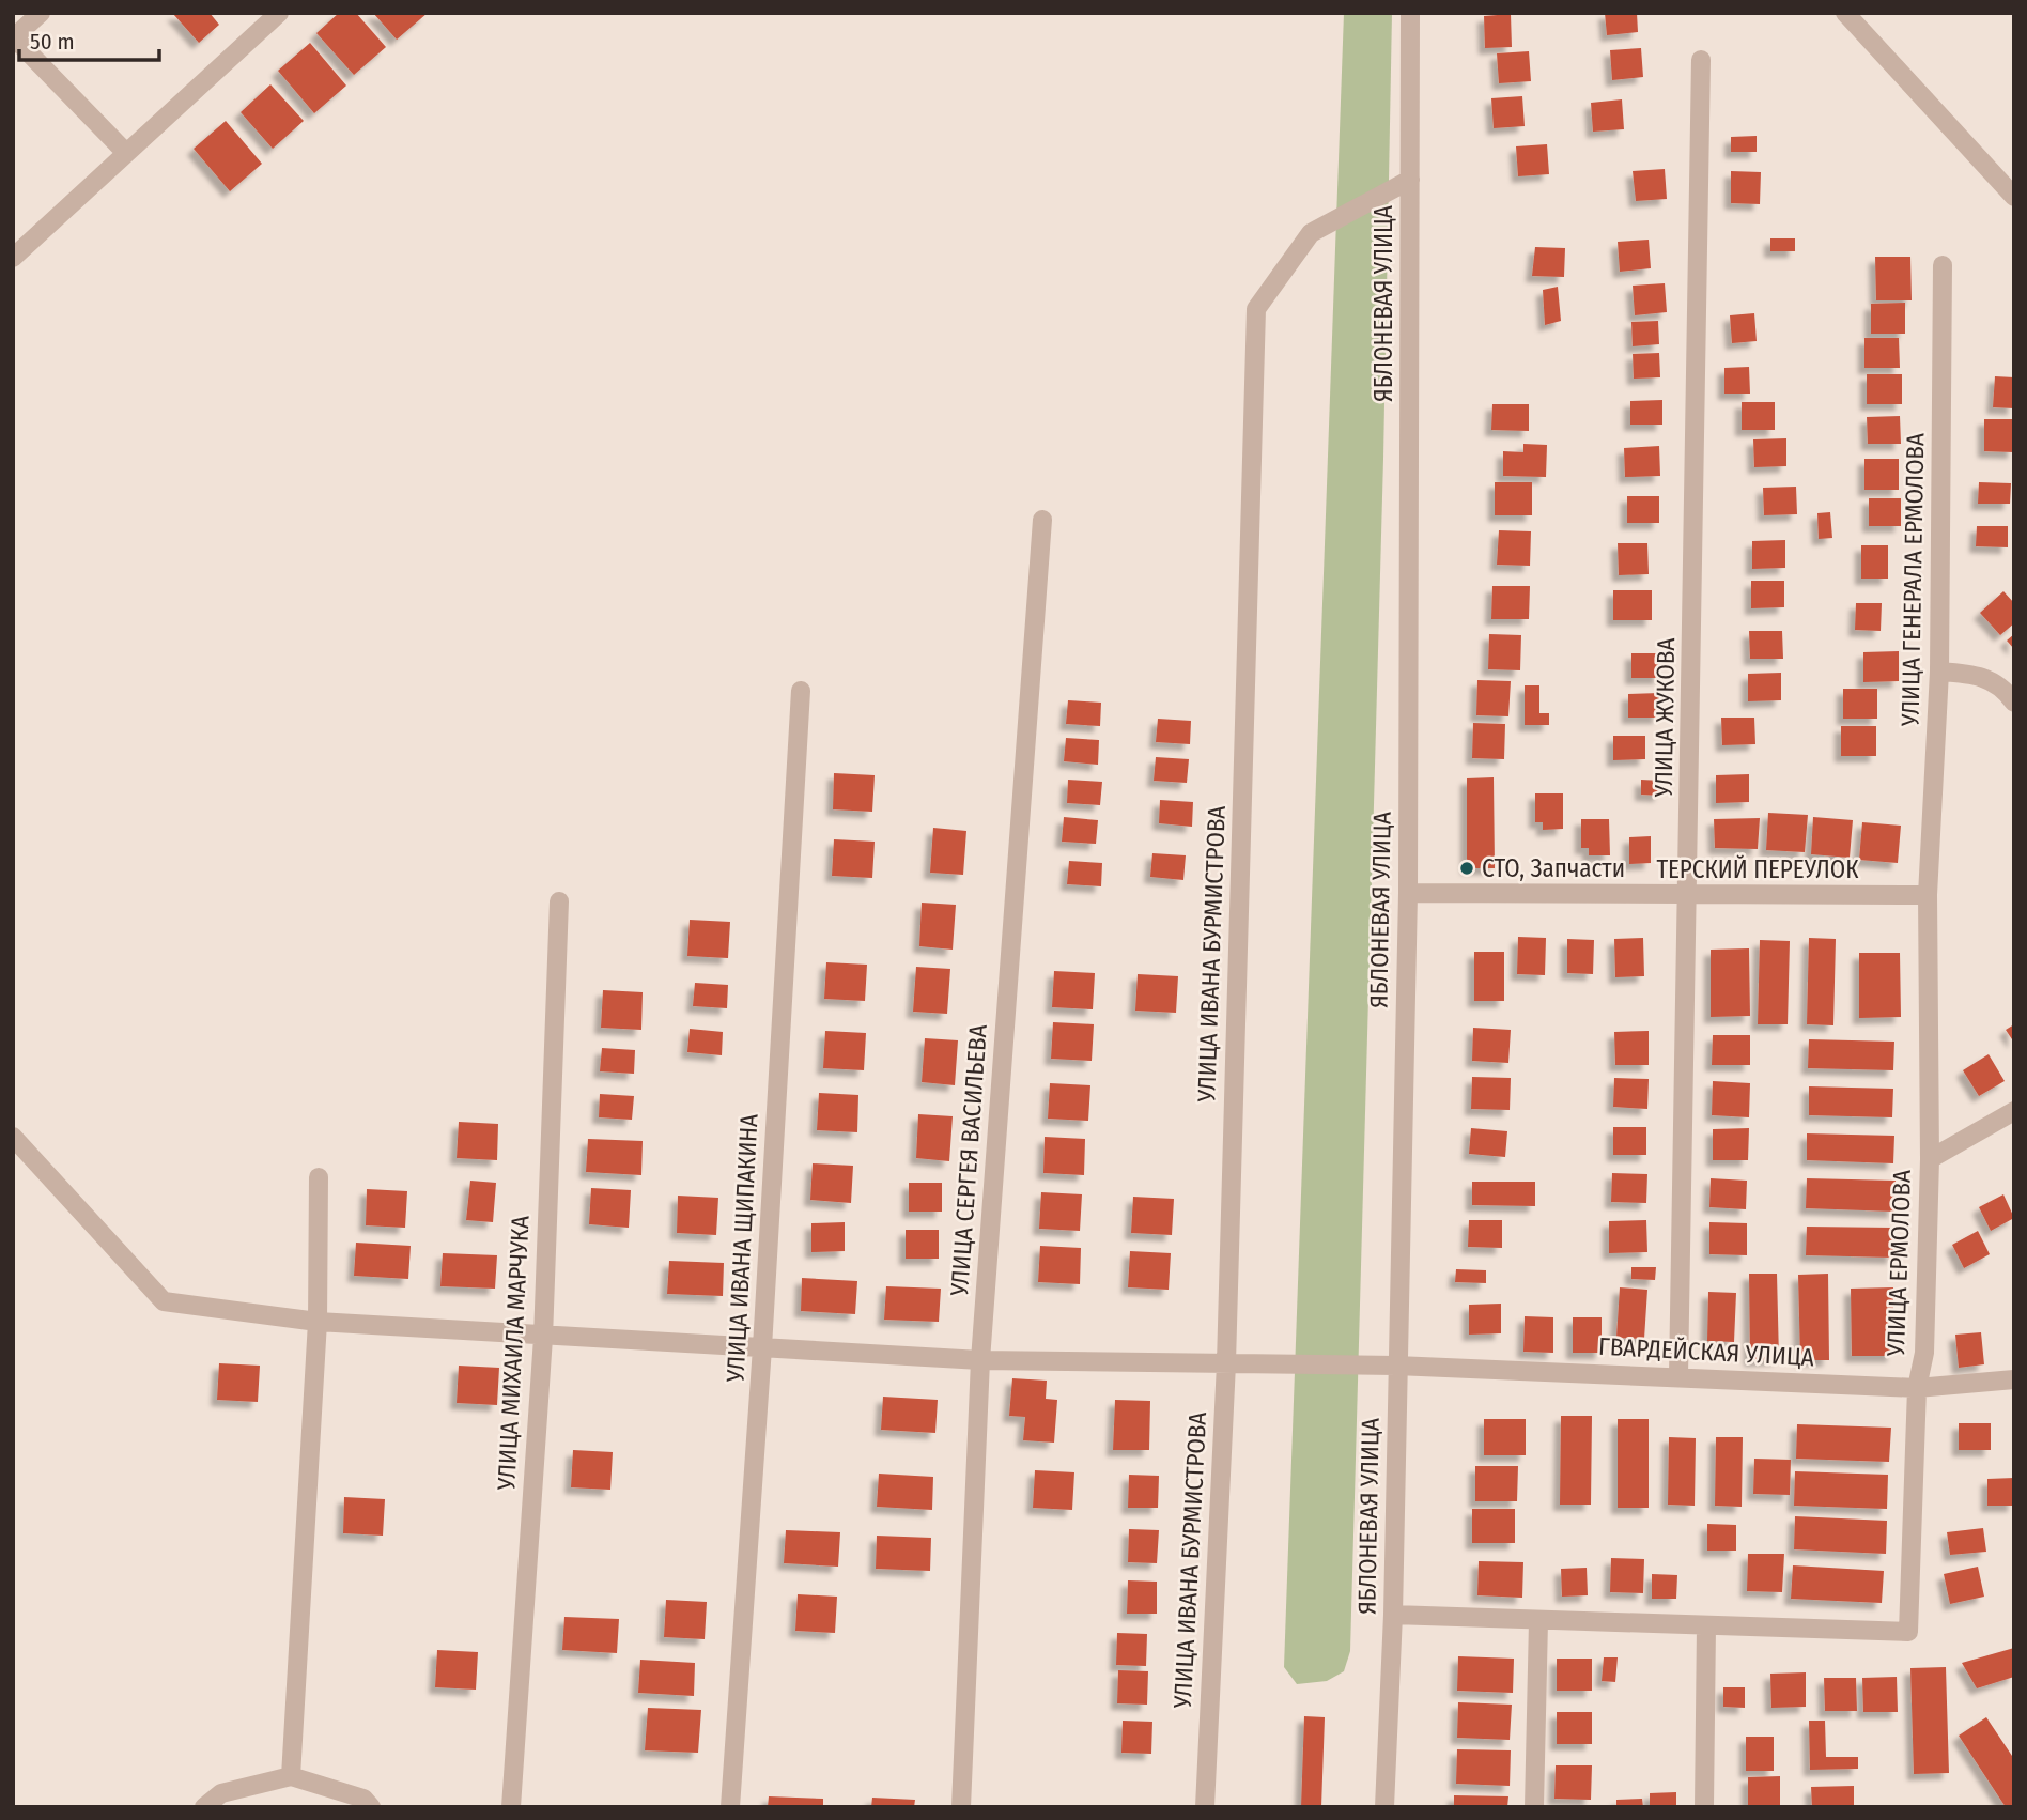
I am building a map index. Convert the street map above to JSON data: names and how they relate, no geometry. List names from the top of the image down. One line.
{"streets":{"street":["ЯБЛОНЕВАЯ УЛИЦА","УЛИЦА ГЕНЕРАЛА ЕРМОЛОВА","УЛИЦА ЖУКОВА","ТЕРСКИЙ ПЕРЕУЛОК","УЛИЦА ИВАНА БУРМИСТРОВА","УЛИЦА СЕРГЕЯ ВАСИЛЬЕВА","УЛИЦА ИВАНА ЩИПАКИНА","УЛИЦА ЕРМОЛОВА","ГВАРДЕЙСКАЯ УЛИЦА","УЛИЦА МИХАИЛА МАРЧУКА"]},"crossings":[["ЯБЛОНЕВАЯ УЛИЦА","ТЕРСКИЙ ПЕРЕУЛОК"],["ЯБЛОНЕВАЯ УЛИЦА","УЛИЦА ИВАНА БУРМИСТРОВА"],["ЯБЛОНЕВАЯ УЛИЦА","ГВАРДЕЙСКАЯ УЛИЦА"],["УЛИЦА ГЕНЕРАЛА ЕРМОЛОВА","ТЕРСКИЙ ПЕРЕУЛОК"],["УЛИЦА ГЕНЕРАЛА ЕРМОЛОВА","УЛИЦА ЕРМОЛОВА"],["УЛИЦА ЖУКОВА","ТЕРСКИЙ ПЕРЕУЛОК"],["УЛИЦА ЖУКОВА","ГВАРДЕЙСКАЯ УЛИЦА"],["ТЕРСКИЙ ПЕРЕУЛОК","УЛИЦА ЕРМОЛОВА"],["УЛИЦА ИВАНА БУРМИСТРОВА","ГВАРДЕЙСКАЯ УЛИЦА"],["УЛИЦА СЕРГЕЯ ВАСИЛЬЕВА","ГВАРДЕЙСКАЯ УЛИЦА"],["УЛИЦА ИВАНА ЩИПАКИНА","ГВАРДЕЙСКАЯ УЛИЦА"],["УЛИЦА ЕРМОЛОВА","ГВАРДЕЙСКАЯ УЛИЦА"],["ГВАРДЕЙСКАЯ УЛИЦА","УЛИЦА МИХАИЛА МАРЧУКА"]],"places":["СТО, Запчасти"],"scale_bar":"50 m"}
